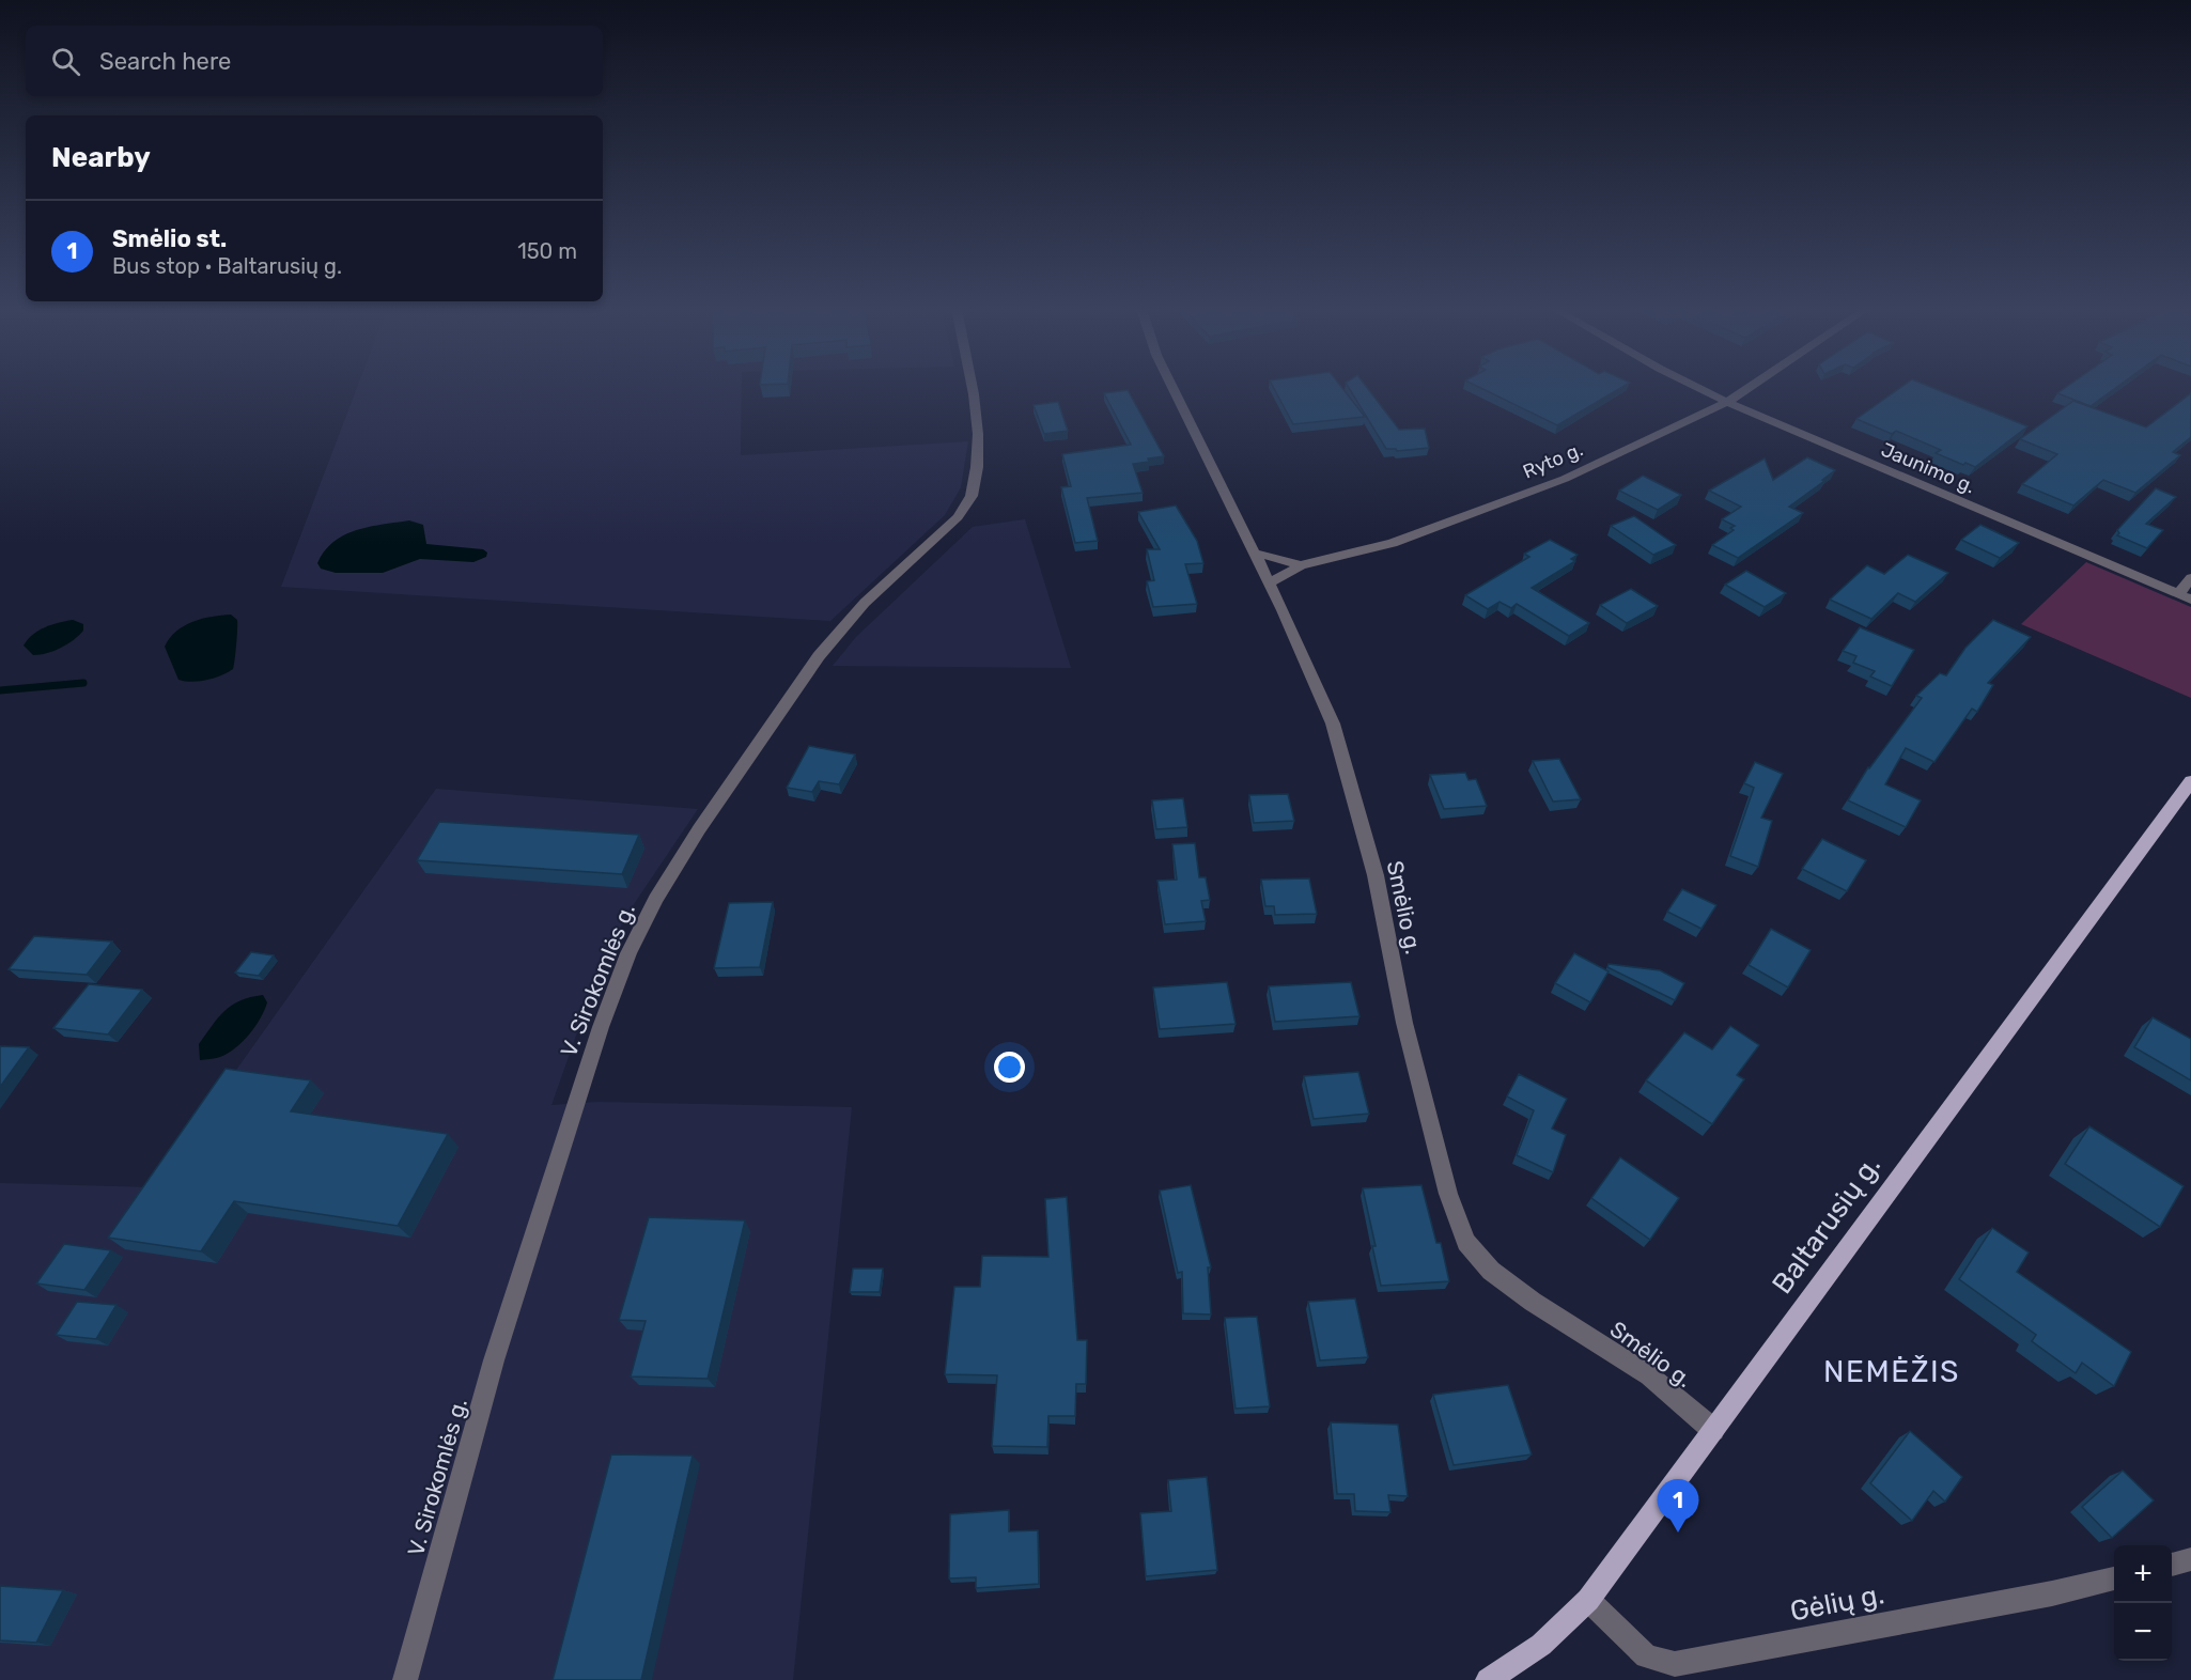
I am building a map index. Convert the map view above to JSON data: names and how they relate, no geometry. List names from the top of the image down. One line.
{"streets":{"main road":["Baltarusių g."],"street":["Ryto g.","Jaunimo g.","Smėlio g.","V. Sirokomlės g.","Gėlių g."]},"crossings":[["Ryto g.","Jaunimo g."],["Ryto g.","Smėlio g."],["Smėlio g.","Baltarusių g."],["Baltarusių g.","Gėlių g."]],"districts":["NEMĖŽIS"],"page":{"search":"Search here","heading":"Nearby","list":[{"mark":"1","name":"Smėlio st.","note":"Bus stop · Baltarusių g.","value":"150 m"}],"pins":"1","map_buttons":["+","−"]}}
